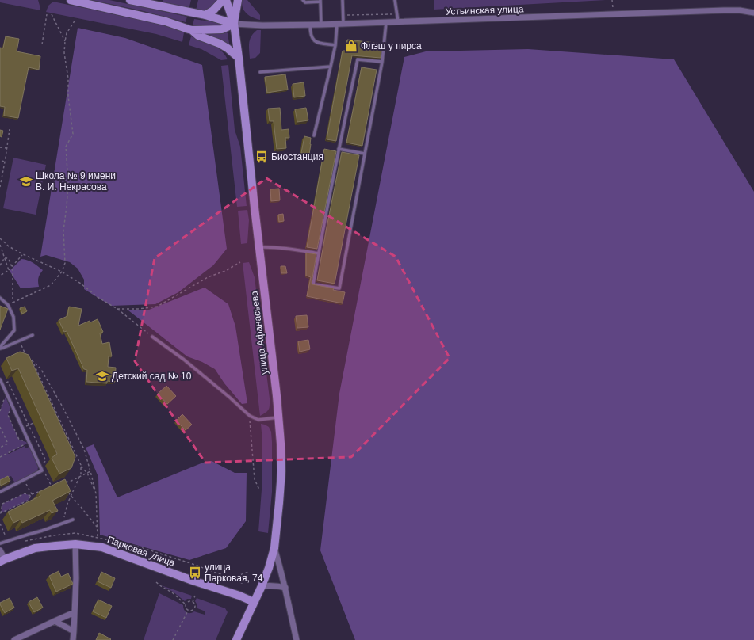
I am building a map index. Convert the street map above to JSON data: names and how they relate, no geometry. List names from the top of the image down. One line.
{"streets":{"main road":["улица Афанасьева","Парковая улица"],"street":["Устьинская улица"]},"crossings":[["Устьинская улица","улица Афанасьева"],["улица Афанасьева","Парковая улица"]],"places":{"shop":["Флэш у пирса"],"bus stop":["Биостанция","улица Парковая, 74"],"school or university":["Школа № 9 имени В. И. Некрасова","Детский сад № 10"]}}
